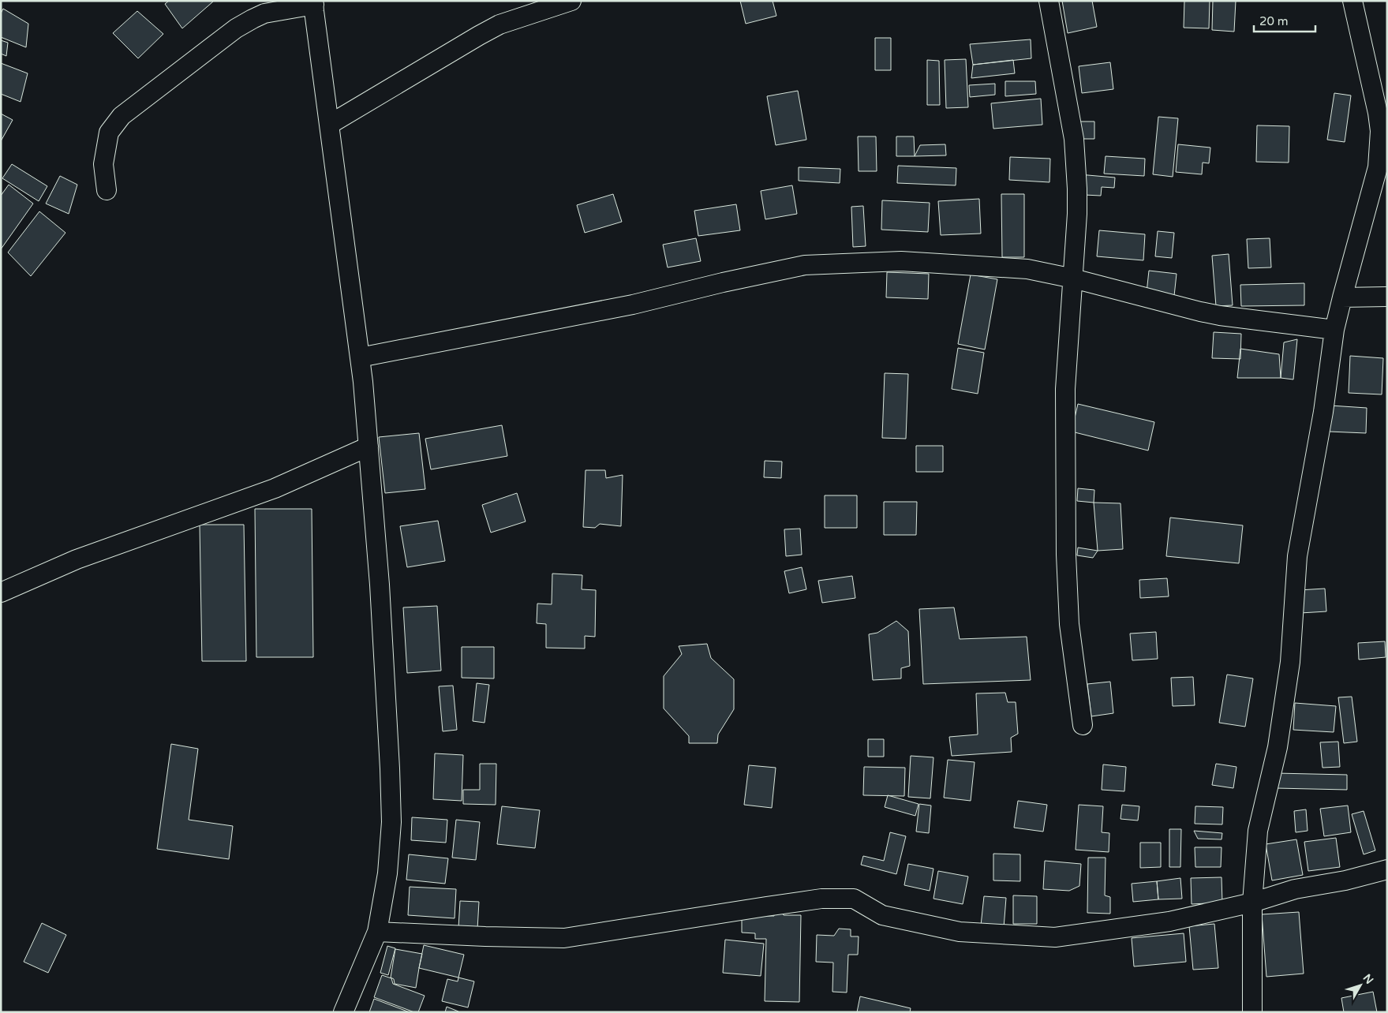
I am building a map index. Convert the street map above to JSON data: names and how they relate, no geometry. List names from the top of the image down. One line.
{"scale_bar":"20 m","north":"top right"}
